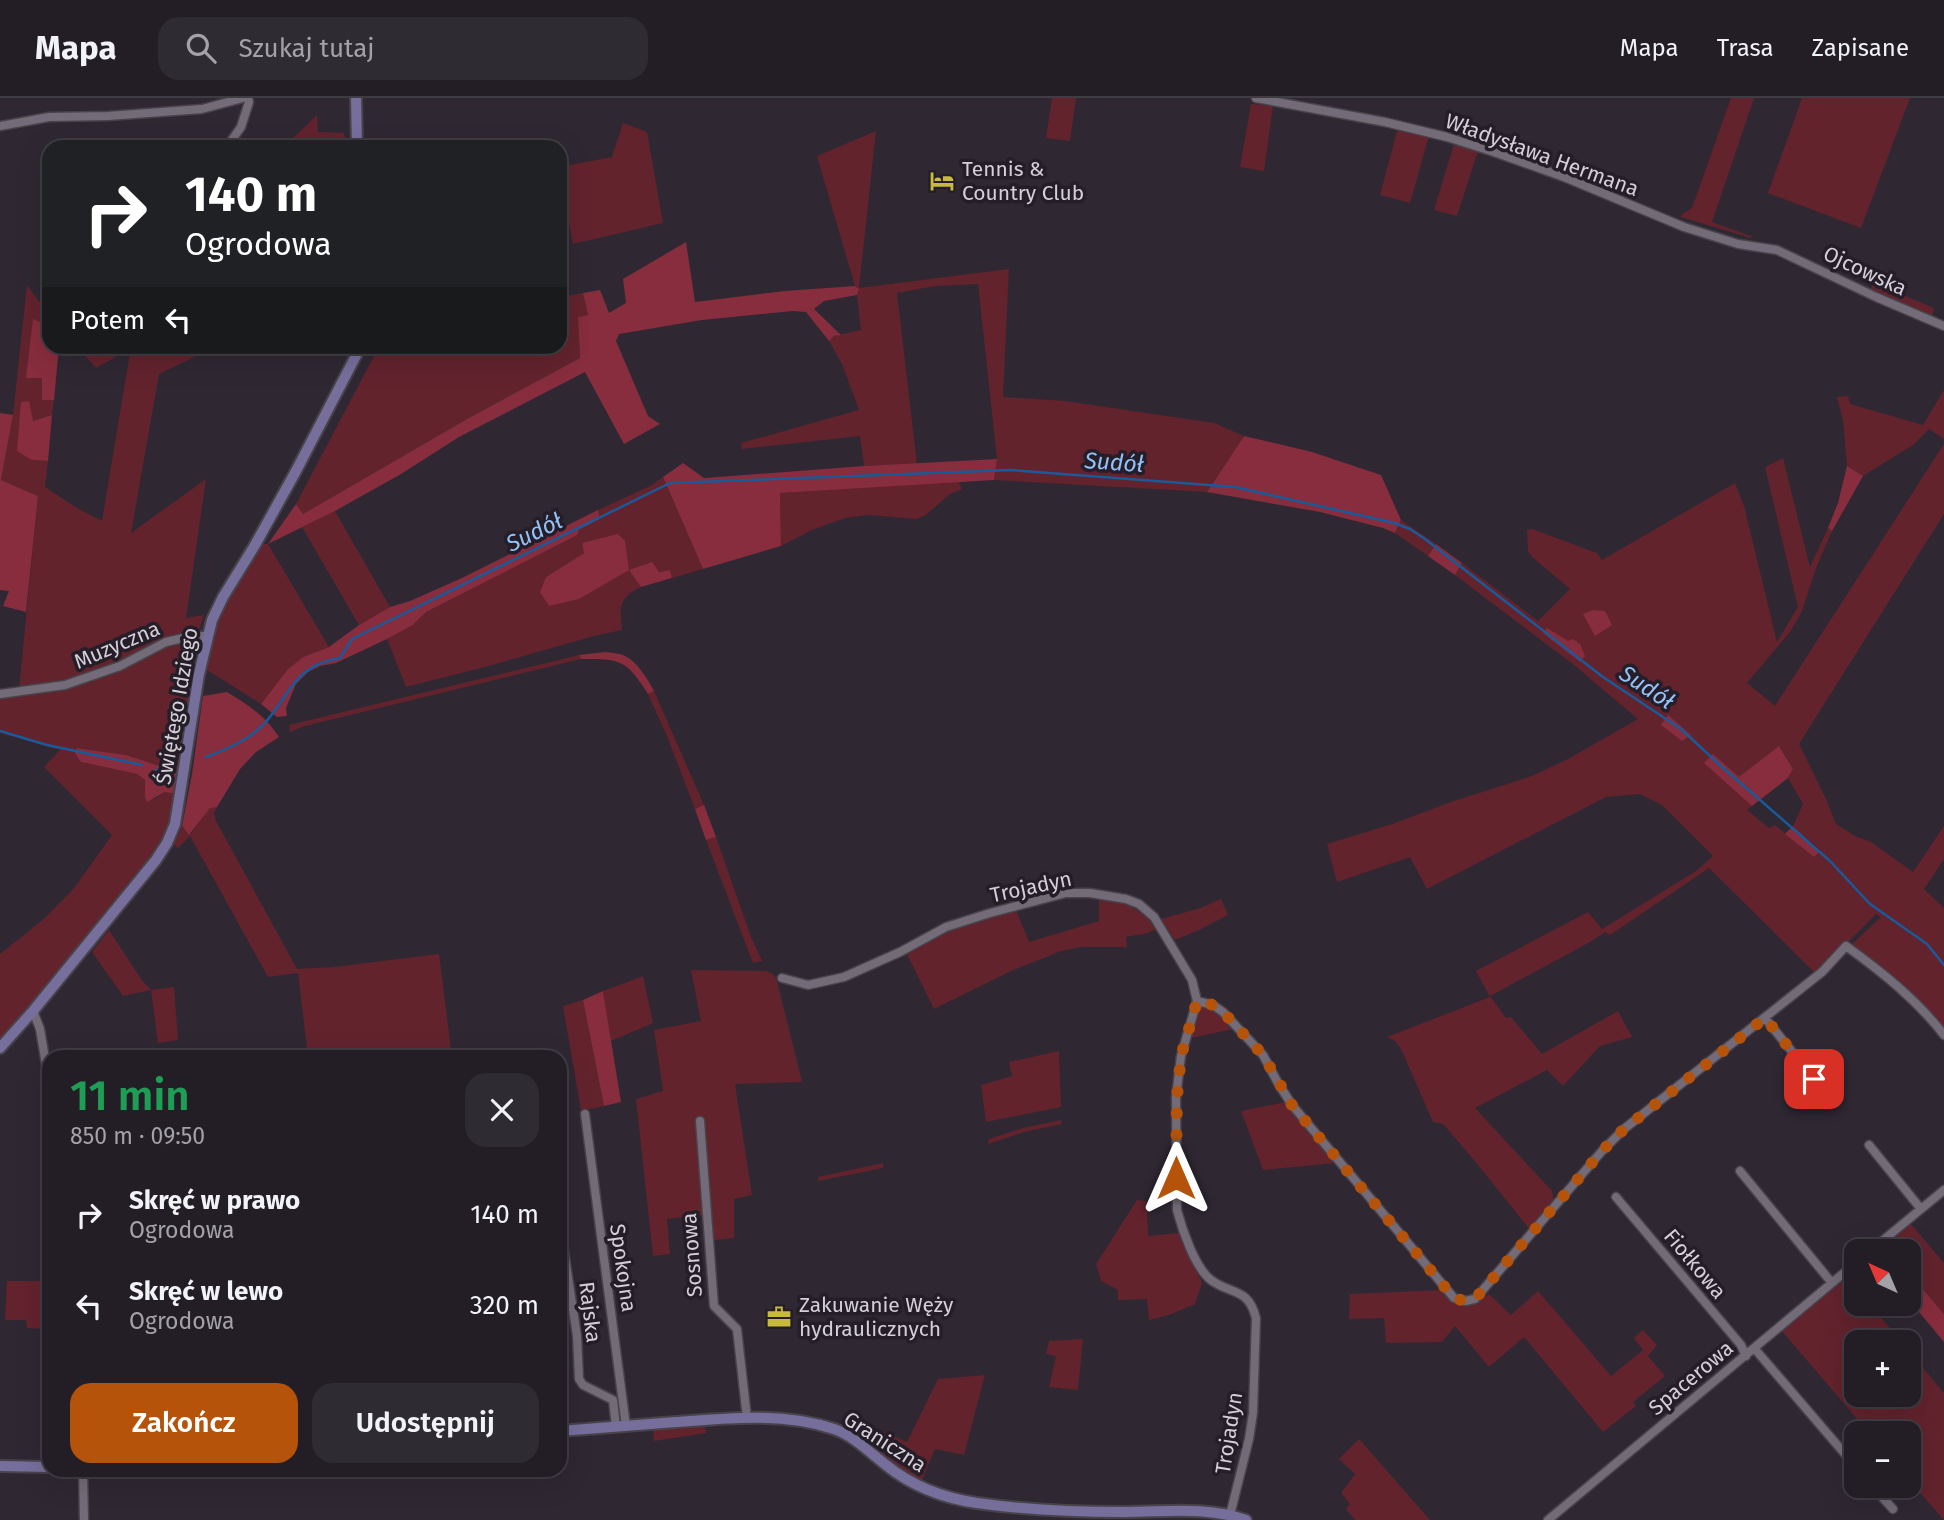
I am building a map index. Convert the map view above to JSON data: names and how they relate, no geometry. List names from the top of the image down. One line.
{"streets":{"street":["Władysława Hermana","Ojcowska","Muzyczna","Świętego Idziego","Trojadyn","Sosnowa","Fiołkowa","Spokojna","Rajska","Spacerowa","Graniczna"]},"crossings":[["Władysława Hermana","Ojcowska"],["Muzyczna","Świętego Idziego"],["Trojadyn","Graniczna"],["Sosnowa","Graniczna"],["Fiołkowa","Spacerowa"],["Spokojna","Rajska"],["Spokojna","Graniczna"],["Rajska","Graniczna"]],"water":["Sudół"],"places":{"hotel":["Tennis & Country Club"],"office":["Zakuwanie Węży hydraulicznych"]},"north":"top left","page":{"header":"Mapa","search":"Szukaj tutaj","nav":["Mapa","Trasa","Zapisane"],"turn":["140 m","Ogrodowa"],"then":"Potem","heading":["11 min","850 m · 09:50"],"list":[{"name":"Skręć w prawo","note":"Ogrodowa","value":"140 m"},{"name":"Skręć w lewo","note":"Ogrodowa","value":"320 m"}],"map_buttons":["+","−"],"buttons":["Zakończ","Udostępnij"]}}
